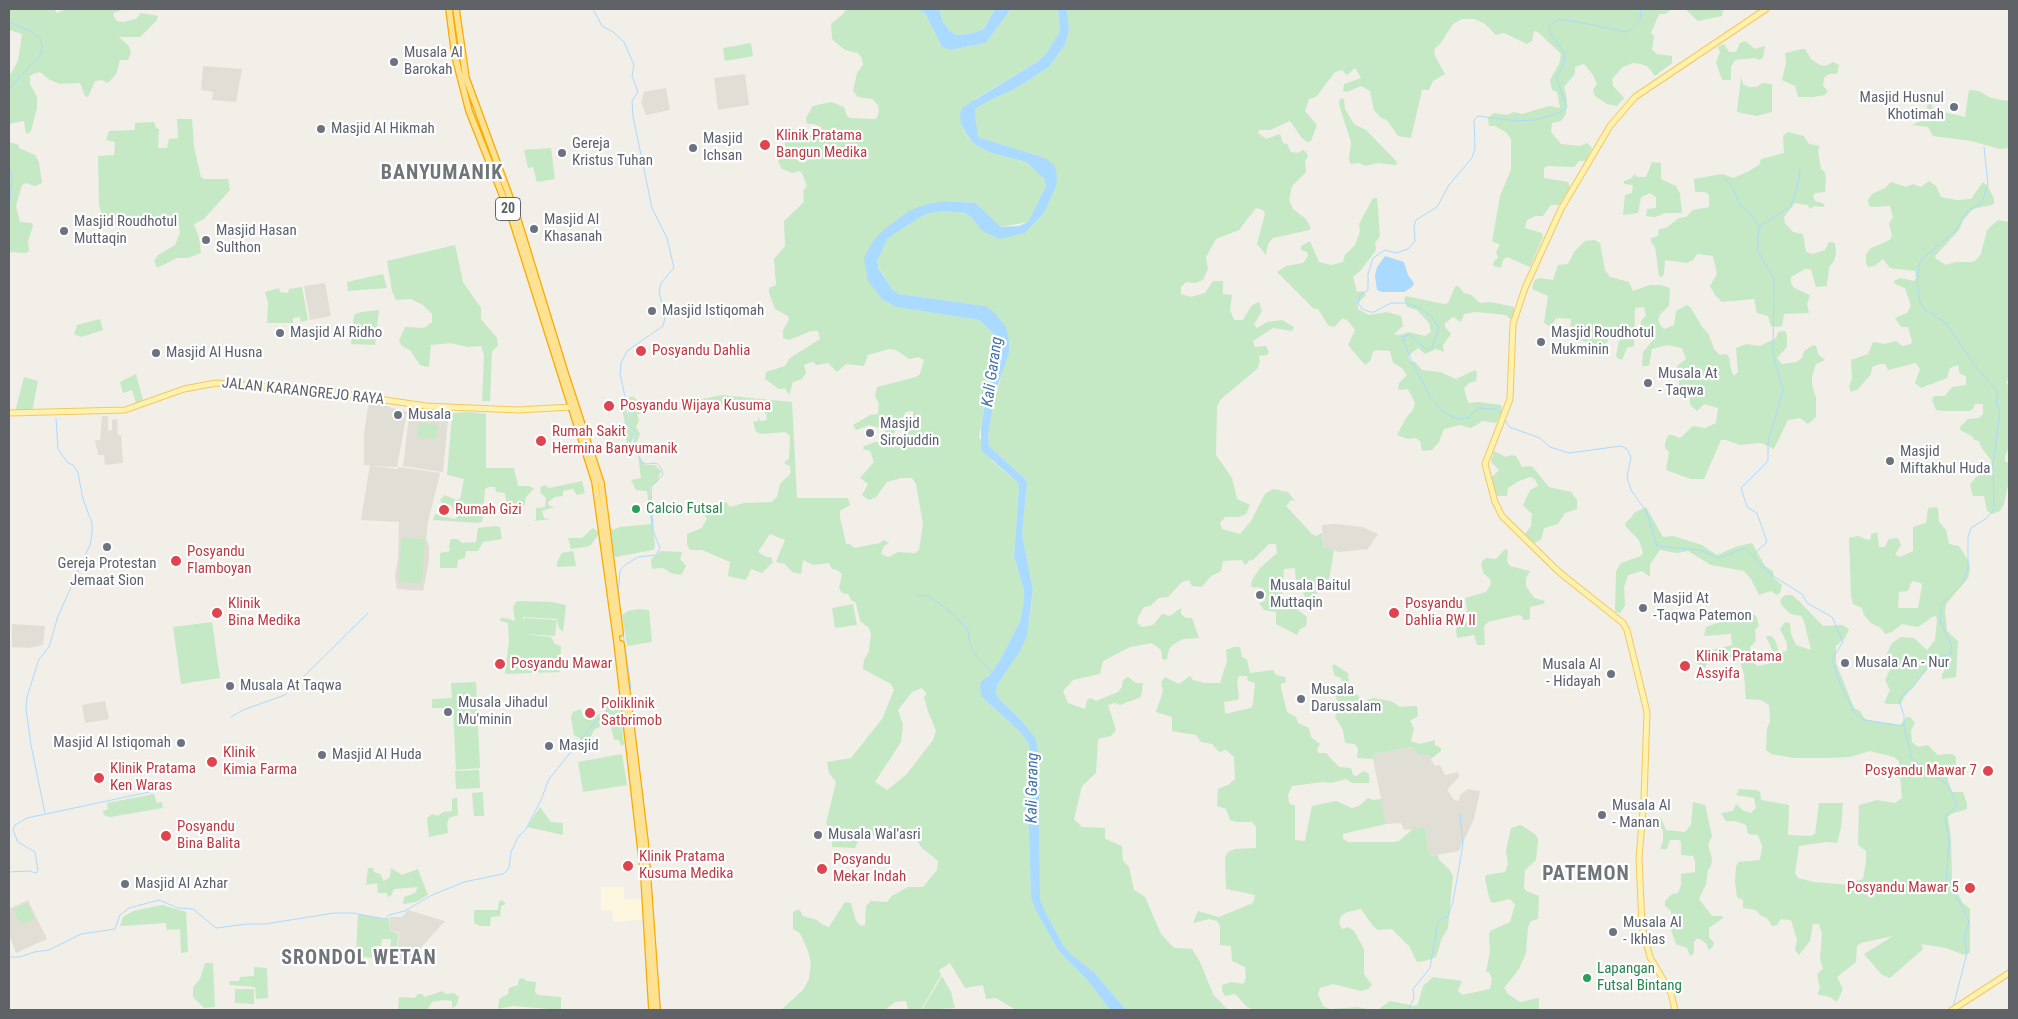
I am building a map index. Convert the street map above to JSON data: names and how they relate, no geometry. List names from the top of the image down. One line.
{"streets":{"highway":["20"],"main road":["JALAN KARANGREJO RAYA"]},"crossings":[["20","JALAN KARANGREJO RAYA"]],"districts":["BANYUMANIK","PATEMON","SRONDOL WETAN"],"water":["Kali Garang"],"places":["Musala Al Barokah","Masjid Husnul Khotimah","Masjid Al Hikmah","Klinik Pratama Bangun Medika","Masjid Ichsan","Gereja Kristus Tuhan","Masjid Al Khasanah","Masjid Roudhotul Muttaqin","Masjid Hasan Sulthon","Masjid Istiqomah","Masjid Al Ridho","Masjid Roudhotul Mukminin","Posyandu Dahlia","Masjid Al Husna","Musala At - Taqwa","Posyandu Wijaya Kusuma","Musala","Masjid Sirojuddin","Rumah Sakit Hermina Banyumanik","Masjid Miftakhul Huda","Calcio Futsal","Rumah Gizi","Gereja Protestan Jemaat Sion","Posyandu Flamboyan","Musala Baitul Muttaqin","Masjid At -Taqwa Patemon","Klinik Bina Medika","Posyandu Dahlia RW II","Musala An - Nur","Posyandu Mawar","Klinik Pratama Assyifa","Musala Al - Hidayah","Musala At Taqwa","Musala Darussalam","Musala Jihadul Mu'minin","Poliklinik Satbrimob","Masjid Al Istiqomah","Masjid","Masjid Al Huda","Klinik Kimia Farma","Posyandu Mawar 7","Klinik Pratama Ken Waras","Musala Al - Manan","Musala Wal'asri","Posyandu Bina Balita","Klinik Pratama Kusuma Medika","Posyandu Mekar Indah","Masjid Al Azhar","Posyandu Mawar 5","Musala Al - Ikhlas","Lapangan Futsal Bintang"]}
